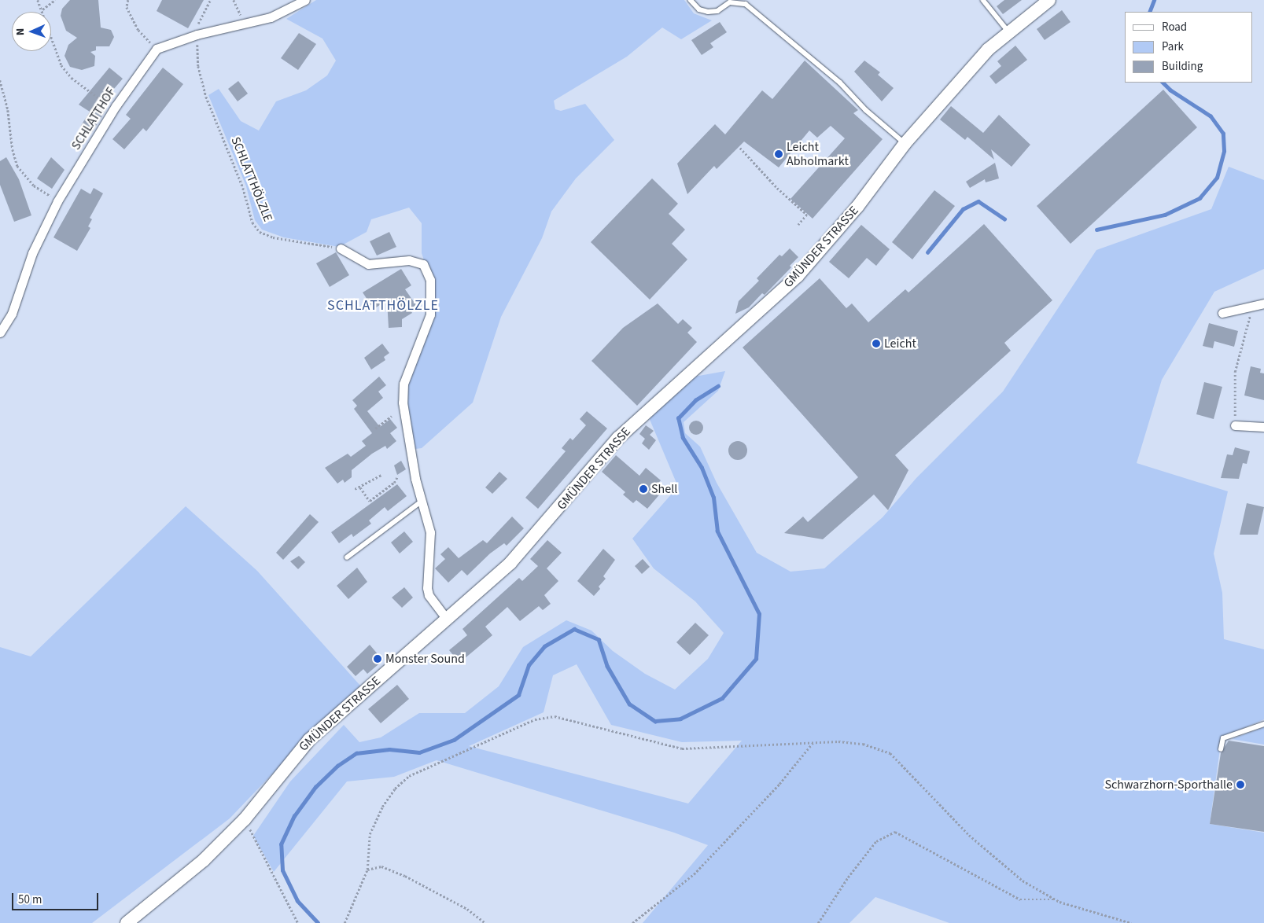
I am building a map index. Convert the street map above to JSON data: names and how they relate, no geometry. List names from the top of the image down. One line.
{"streets":{"street":["SCHLATTHOF","GMÜNDER STRASSE"],"path":["SCHLATTHÖLZLE"]},"districts":["SCHLATTHÖLZLE"],"places":["Leicht Abholmarkt","Leicht","Shell","Monster Sound","Schwarzhorn-Sporthalle"],"legend":["Road","Park","Building"],"scale_bar":"50 m","north":"left"}
